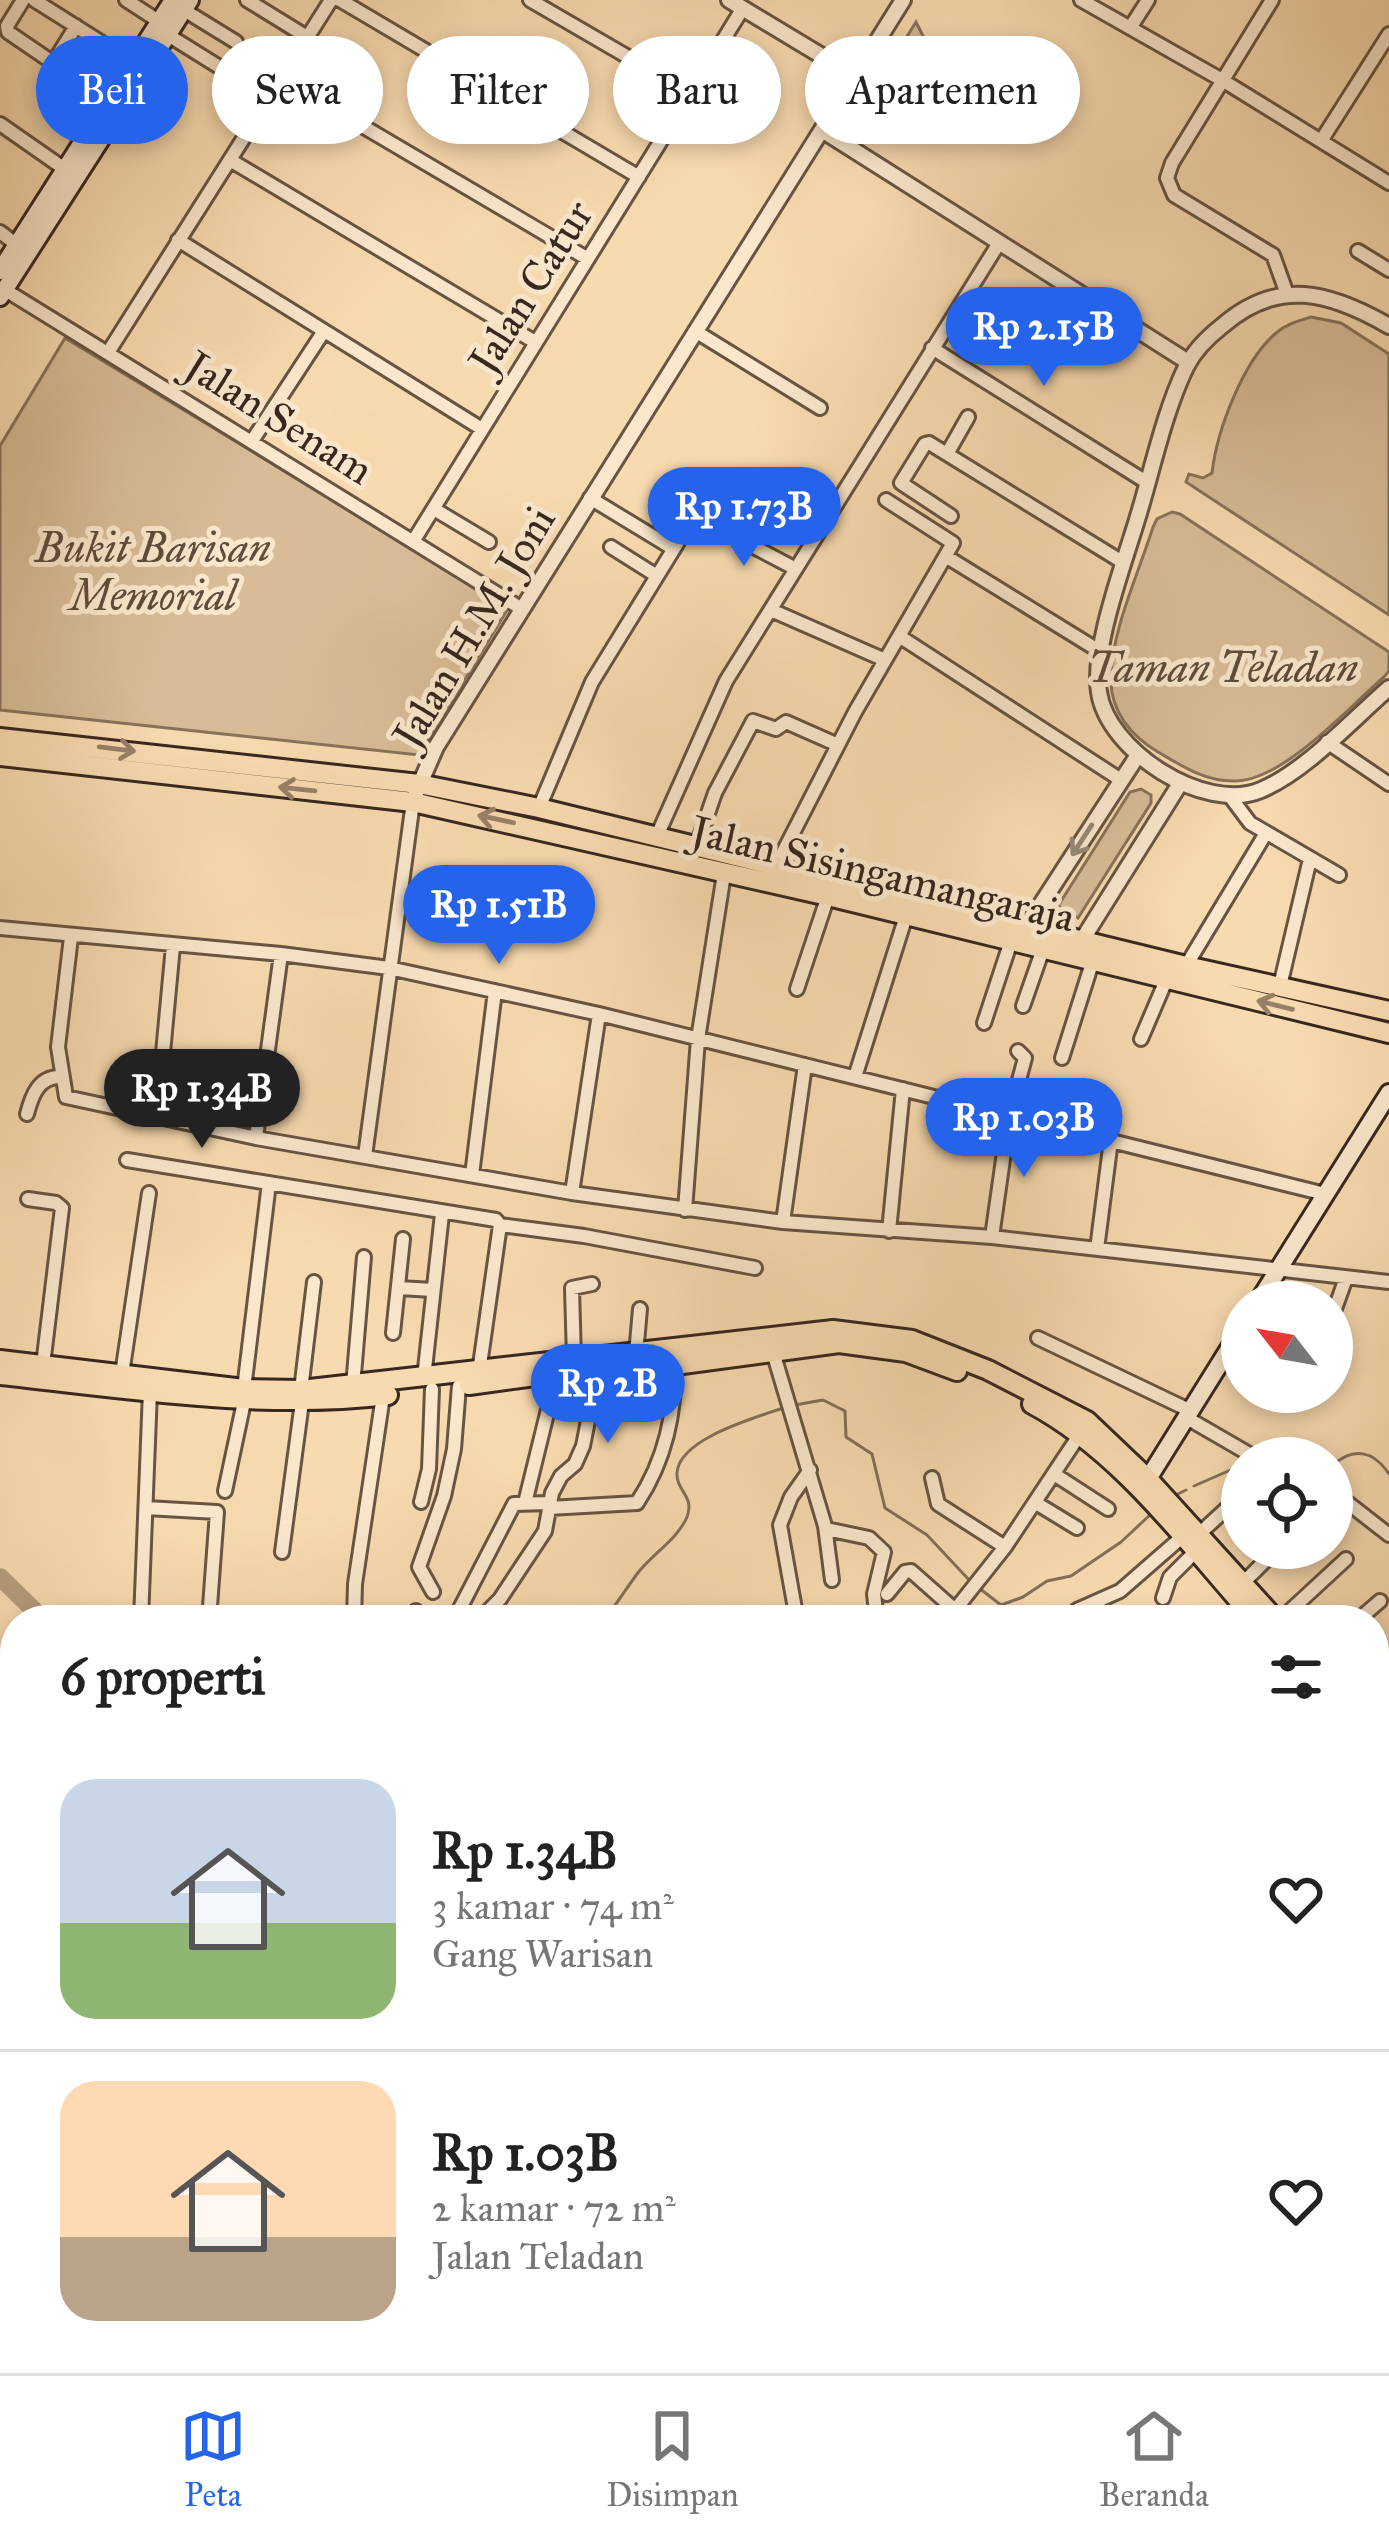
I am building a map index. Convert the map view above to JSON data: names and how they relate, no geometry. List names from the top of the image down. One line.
{"streets":{"main road":["Jalan Sisingamangaraja"],"street":["Jalan Catur","Jalan Senam","Jalan H.M. Joni"]},"crossings":[["Jalan Catur","Jalan Senam"],["Jalan Senam","Jalan H.M. Joni"],["Jalan H.M. Joni","Jalan Sisingamangaraja"]],"parks":["Bukit Barisan Memorial","Taman Teladan"],"north":"top left","page":{"chip":["Beli","Sewa","Filter","Baru","Apartemen"],"price":["Rp 2.15B","Rp 1.73B","Rp 1.51B","Rp 1.34B","Rp 1.03B","Rp 2B"],"heading":"6 properti","list":[{"name":"Rp 1.34B","note":"3 kamar · 74 m² · Gang Warisan"},{"name":"Rp 1.03B","note":"2 kamar · 72 m² · Jalan Teladan"}],"tabs":["Peta","Disimpan","Beranda"]}}
